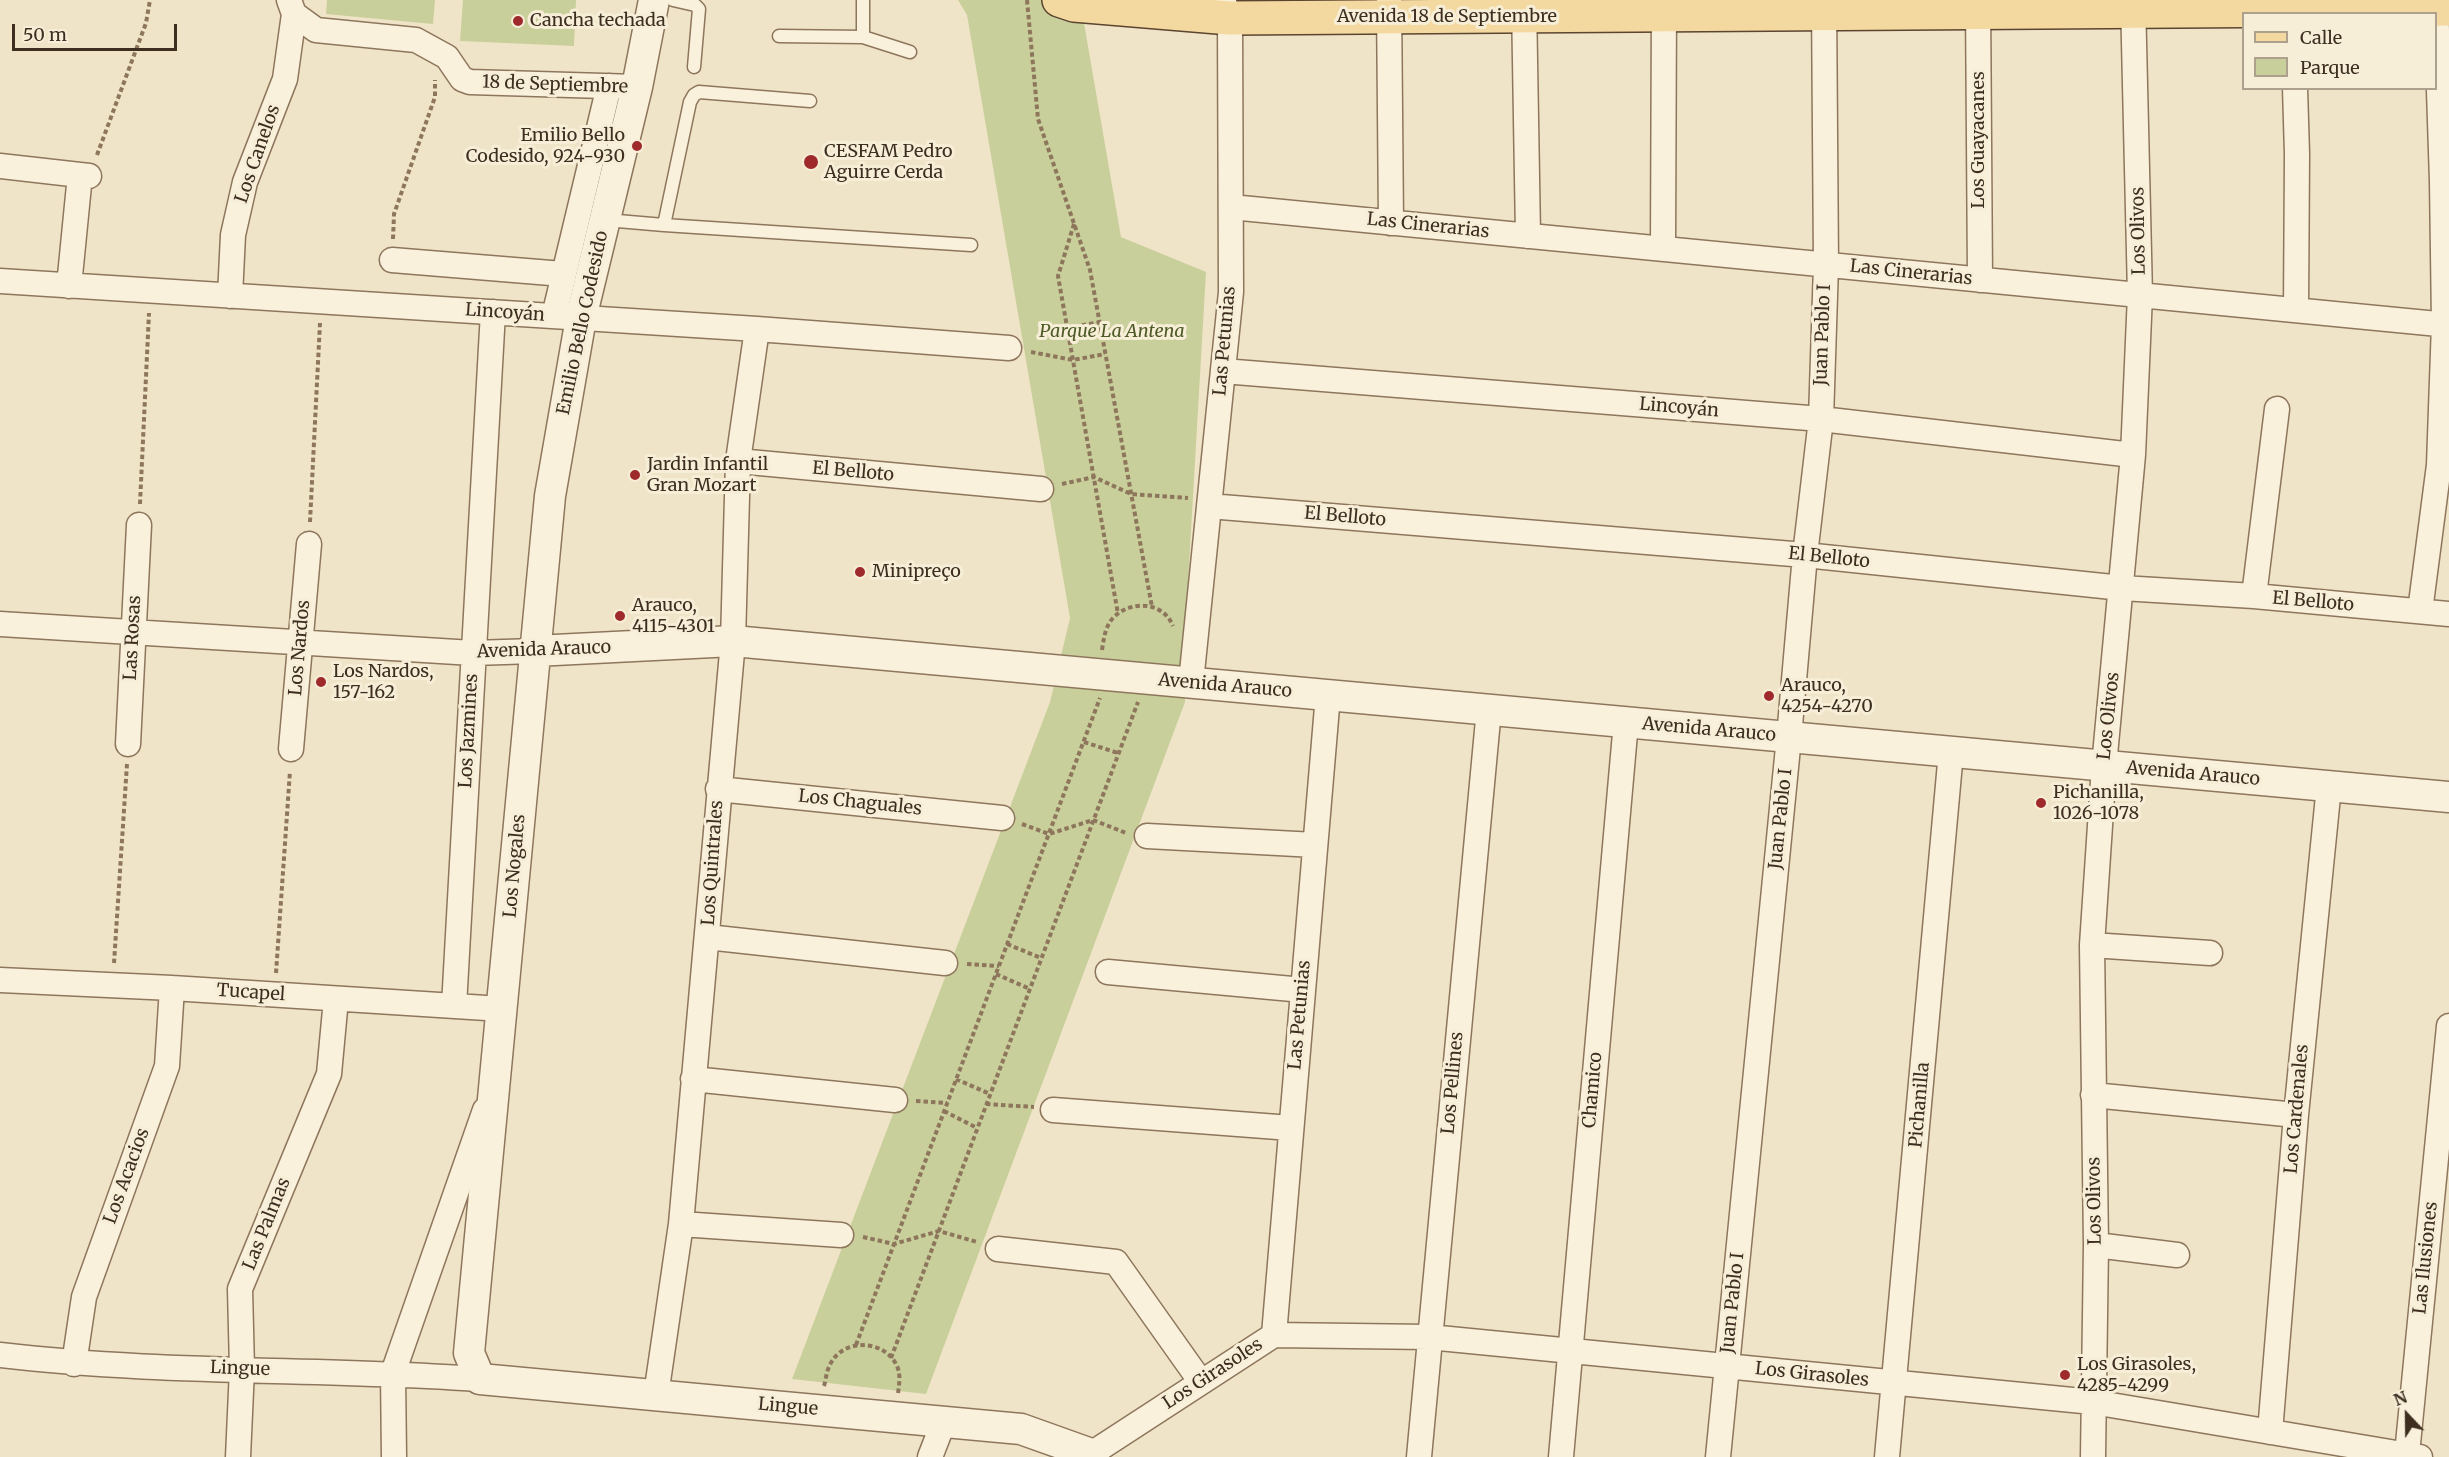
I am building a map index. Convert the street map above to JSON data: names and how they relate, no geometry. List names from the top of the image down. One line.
{"streets":{"main road":["Avenida 18 de Septiembre"],"street":["18 de Septiembre","Los Guayacanes","Los Canelos","Las Cinerarias","Los Olivos","Lincoyán","Emilio Bello Codesido","Juan Pablo I","Las Petunias","El Belloto","Las Rosas","Los Nardos","Avenida Arauco","Los Jazmines","Los Chaguales","Los Quintrales","Los Nogales","Tucapel","Los Pellines","Chamico","Pichanilla","Los Cardenales","Los Acacios","Las Palmas","Las Ilusiones","Lingue","Los Girasoles"]},"crossings":[["Avenida 18 de Septiembre","Los Guayacanes"],["Avenida 18 de Septiembre","Los Olivos"],["Avenida 18 de Septiembre","Juan Pablo I"],["Avenida 18 de Septiembre","Las Petunias"],["18 de Septiembre","Los Canelos"],["18 de Septiembre","Emilio Bello Codesido"],["Los Guayacanes","Las Cinerarias"],["Los Canelos","Lincoyán"],["Las Cinerarias","Los Olivos"],["Las Cinerarias","Juan Pablo I"],["Las Cinerarias","Las Petunias"],["Los Olivos","Lincoyán"],["Los Olivos","El Belloto"],["Los Olivos","Avenida Arauco"],["Los Olivos","Los Girasoles"],["Lincoyán","Emilio Bello Codesido"],["Lincoyán","Juan Pablo I"],["Lincoyán","Las Petunias"],["Lincoyán","Los Jazmines"],["Lincoyán","Los Quintrales"],["Emilio Bello Codesido","Avenida Arauco"],["Emilio Bello Codesido","Los Nogales"],["Juan Pablo I","El Belloto"],["Juan Pablo I","Avenida Arauco"],["Juan Pablo I","Los Girasoles"],["Las Petunias","El Belloto"],["Las Petunias","Avenida Arauco"],["Las Petunias","Los Girasoles"],["El Belloto","Los Quintrales"],["Las Rosas","Avenida Arauco"],["Los Nardos","Avenida Arauco"],["Avenida Arauco","Los Jazmines"],["Avenida Arauco","Los Quintrales"],["Avenida Arauco","Los Nogales"],["Avenida Arauco","Los Pellines"],["Avenida Arauco","Chamico"],["Avenida Arauco","Pichanilla"],["Avenida Arauco","Los Cardenales"],["Los Jazmines","Tucapel"],["Los Chaguales","Los Quintrales"],["Los Quintrales","Lingue"],["Los Nogales","Tucapel"],["Los Nogales","Lingue"],["Tucapel","Los Acacios"],["Tucapel","Las Palmas"],["Los Pellines","Los Girasoles"],["Chamico","Los Girasoles"],["Pichanilla","Los Girasoles"],["Los Cardenales","Los Girasoles"],["Los Acacios","Lingue"],["Las Palmas","Lingue"],["Las Ilusiones","Los Girasoles"],["Lingue","Los Girasoles"]],"parks":["Parque La Antena"],"places":["Cancha techada","Emilio Bello Codesido, 924-930","CESFAM Pedro Aguirre Cerda","Jardin Infantil Gran Mozart","Minipreço","Arauco, 4115-4301","Los Nardos, 157-162","Arauco, 4254-4270","Pichanilla, 1026-1078","Los Girasoles, 4285-4299"],"legend":["Calle","Parque"],"scale_bar":"50 m","north":"top"}
